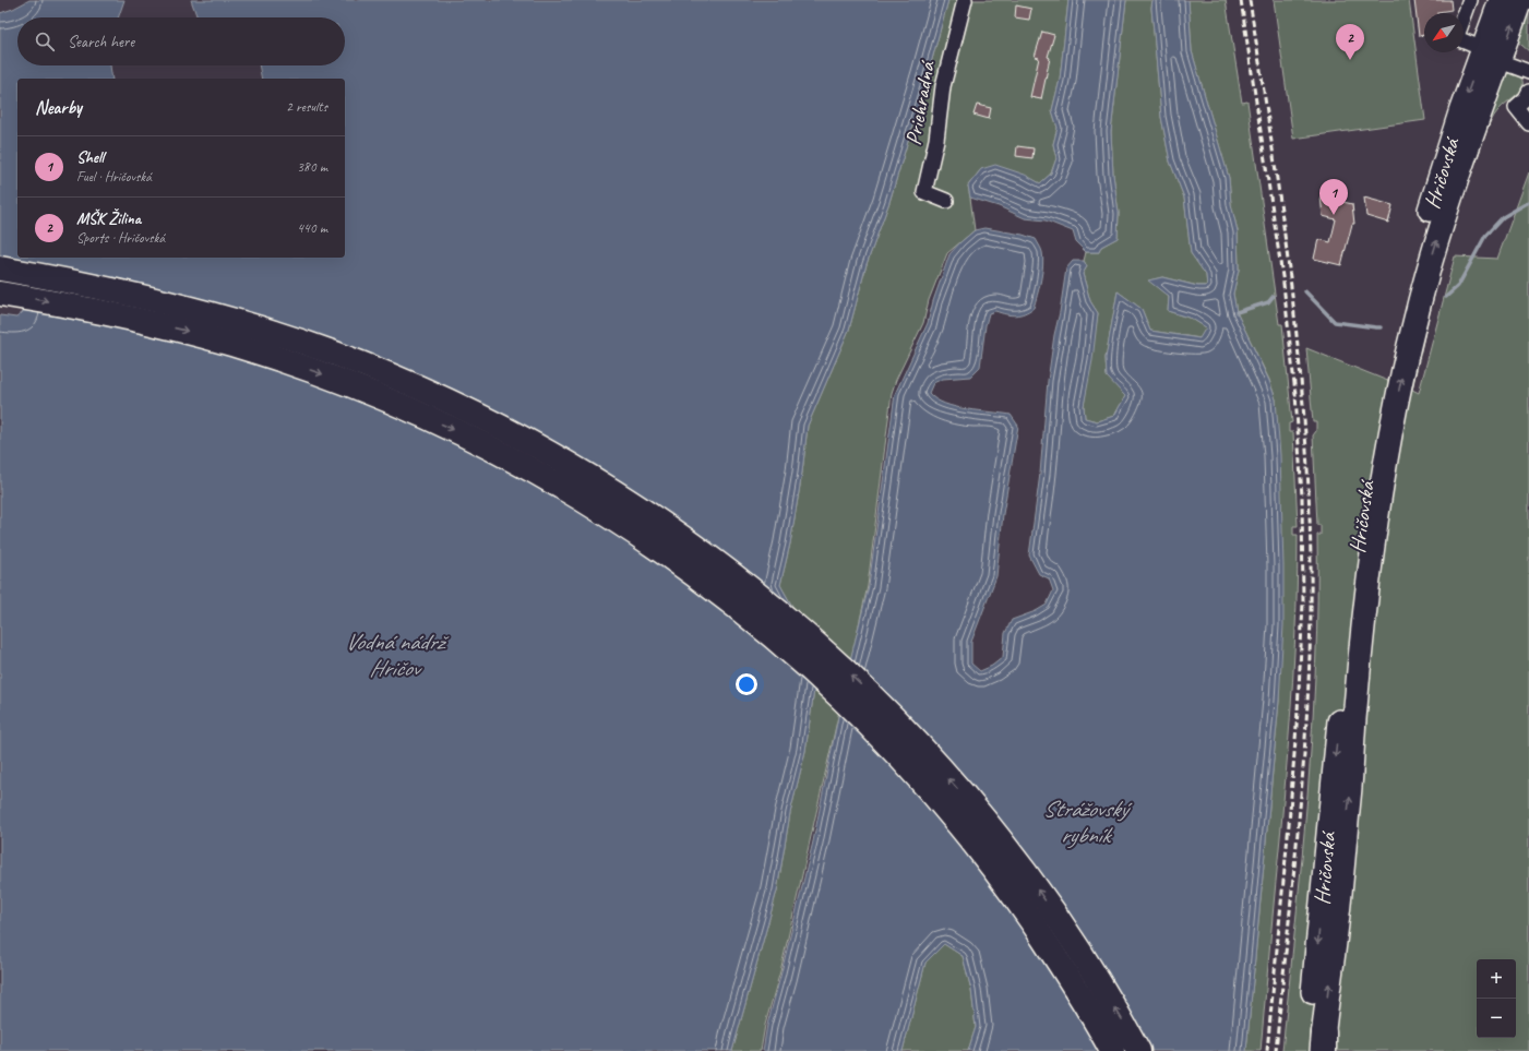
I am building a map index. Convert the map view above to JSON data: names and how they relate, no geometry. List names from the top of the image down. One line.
{"streets":{"main road":["Hričovská"],"street":["Priehradná"]},"water":["Vodná nádrž Hričov","Strážovský rybník"],"north":"bottom left","page":{"search":"Search here","pins":["2","1"],"heading":["Nearby","2 results"],"list":[{"mark":"1","name":"Shell","note":"Fuel · Hričovská","value":"380 m"},{"mark":"2","name":"MŠK Žilina","note":"Sports · Hričovská","value":"440 m"}],"map_buttons":["+","−"]}}
